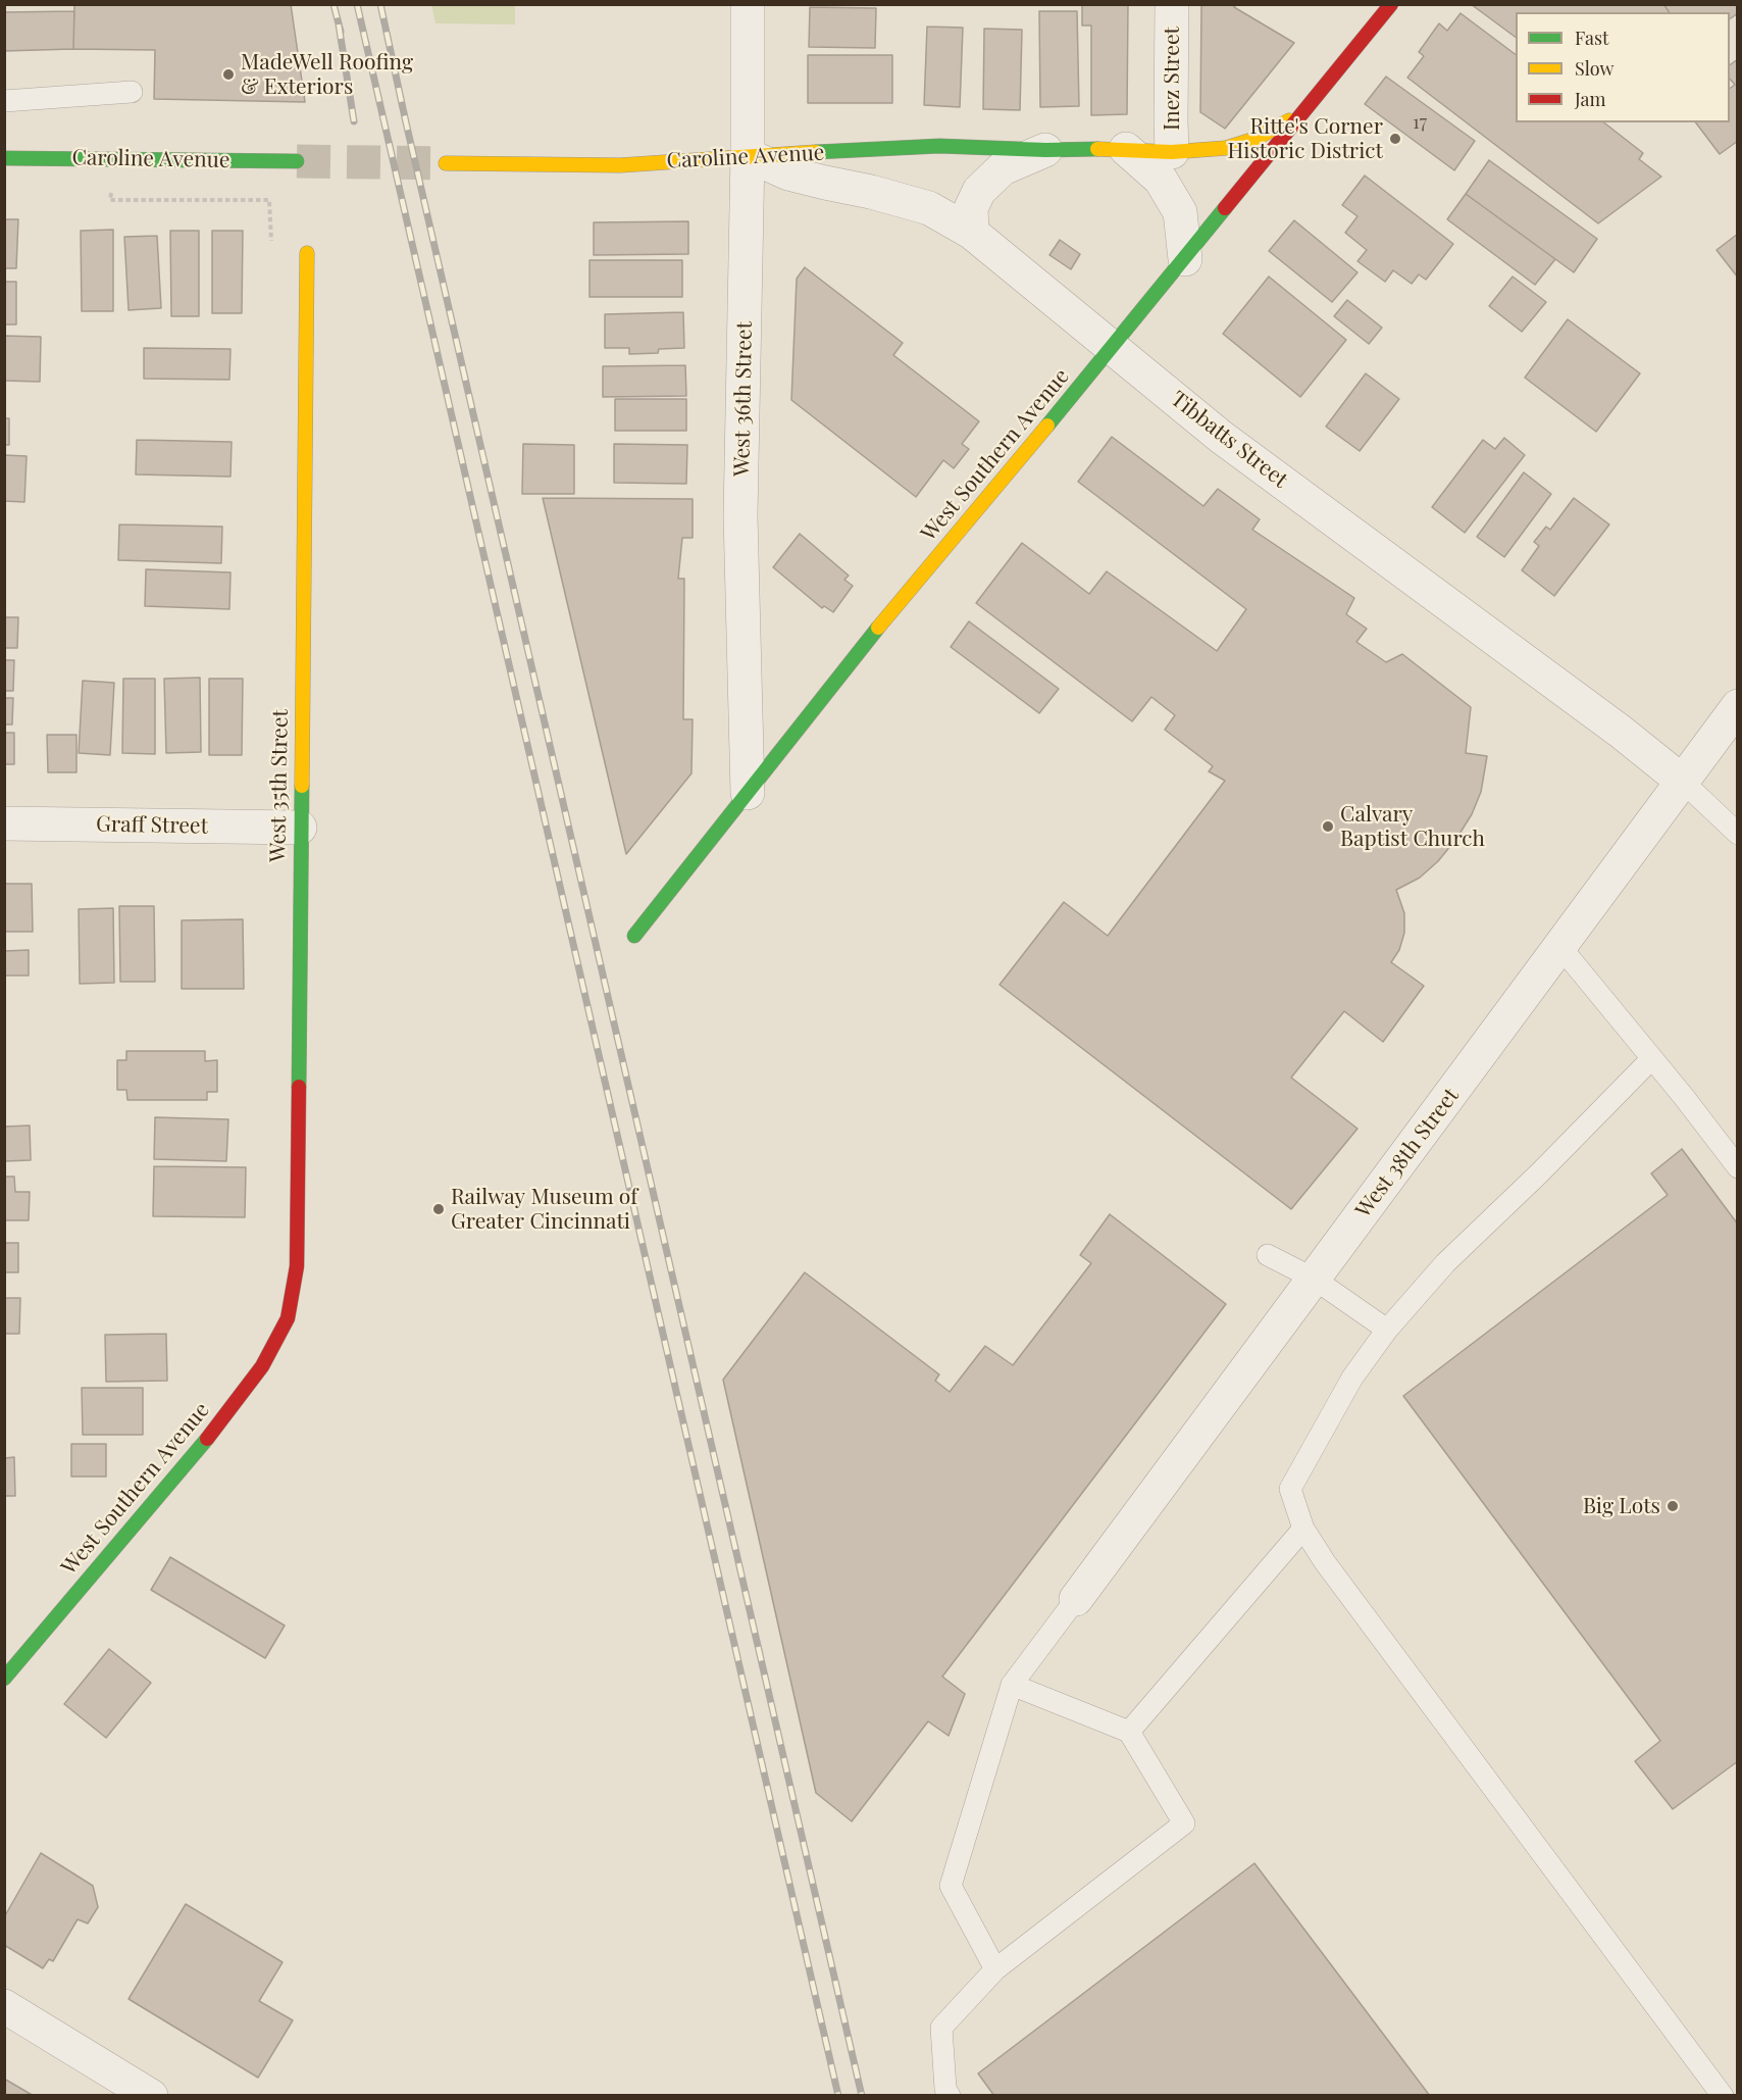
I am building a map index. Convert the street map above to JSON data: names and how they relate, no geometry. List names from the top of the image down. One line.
{"streets":{"street":["Inez Street","Caroline Avenue","West 36th Street","Tibbatts Street","West Southern Avenue","West 35th Street","Graff Street","West 38th Street"]},"crossings":[["Inez Street","Caroline Avenue"],["Caroline Avenue","West 36th Street"],["Caroline Avenue","Tibbatts Street"],["Caroline Avenue","West Southern Avenue"],["West 36th Street","Tibbatts Street"],["West 36th Street","West Southern Avenue"],["Tibbatts Street","West Southern Avenue"],["Tibbatts Street","West 38th Street"],["West Southern Avenue","West 35th Street"],["West 35th Street","Graff Street"]],"places":["MadeWell Roofing & Exteriors","Ritte's Corner Historic District","Calvary Baptist Church","Railway Museum of Greater Cincinnati","Big Lots"],"house_numbers":["17"],"legend":["Fast","Slow","Jam"]}
